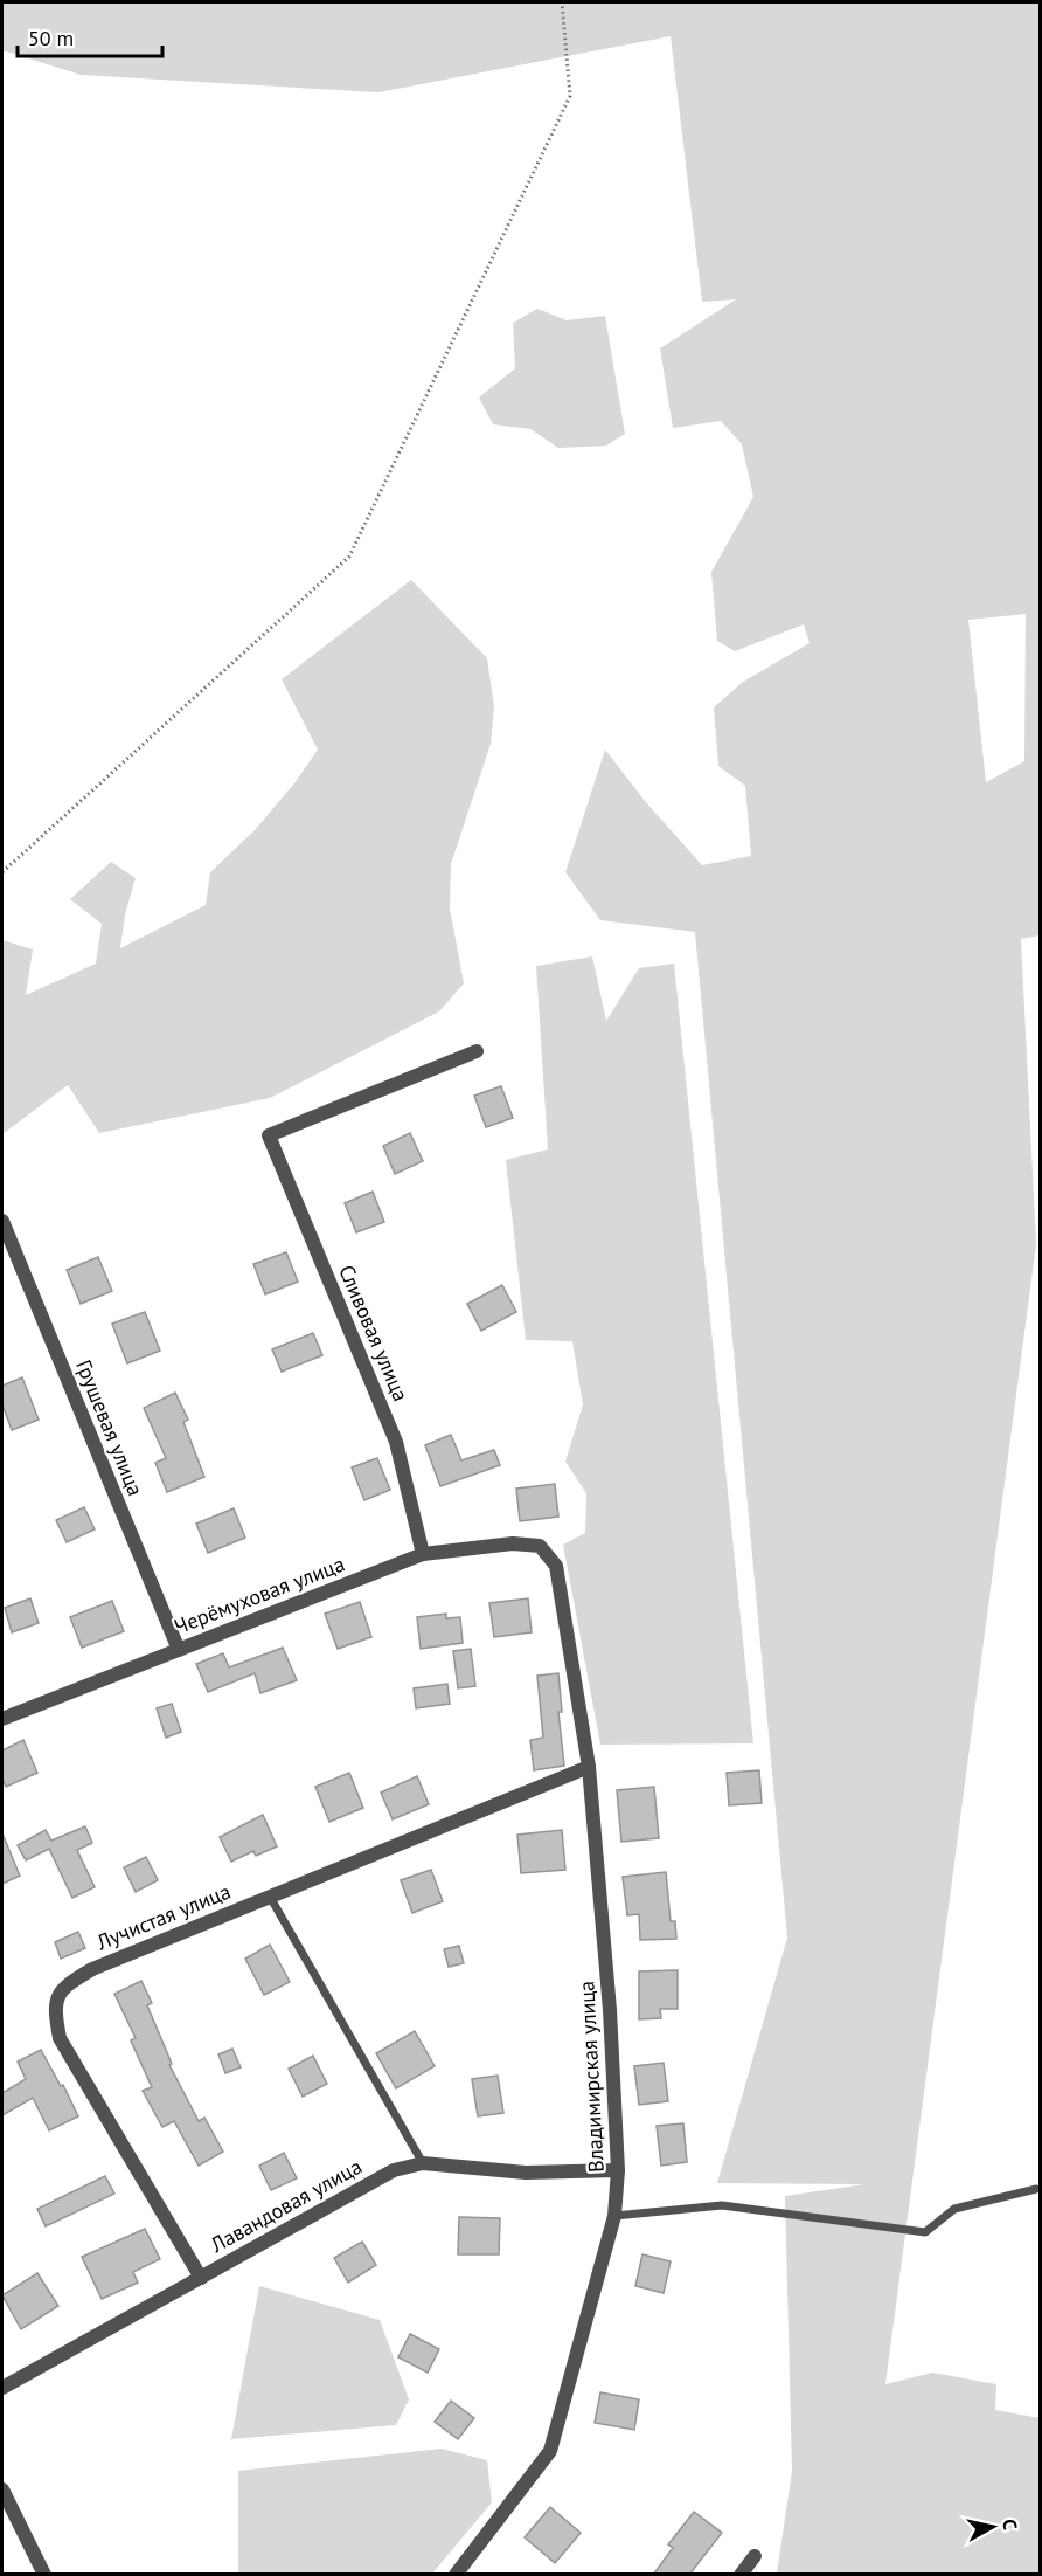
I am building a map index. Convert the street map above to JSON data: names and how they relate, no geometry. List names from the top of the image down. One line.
{"streets":{"street":["Сливовая улица","Грушевая улица","Черёмуховая улица","Лучистая улица","Владимирская улица","Лавандовая улица"]},"crossings":[["Сливовая улица","Черёмуховая улица"],["Грушевая улица","Черёмуховая улица"],["Черёмуховая улица","Владимирская улица"],["Лучистая улица","Владимирская улица"],["Лучистая улица","Лавандовая улица"],["Владимирская улица","Лавандовая улица"]],"scale_bar":"50 m","north":"right"}
